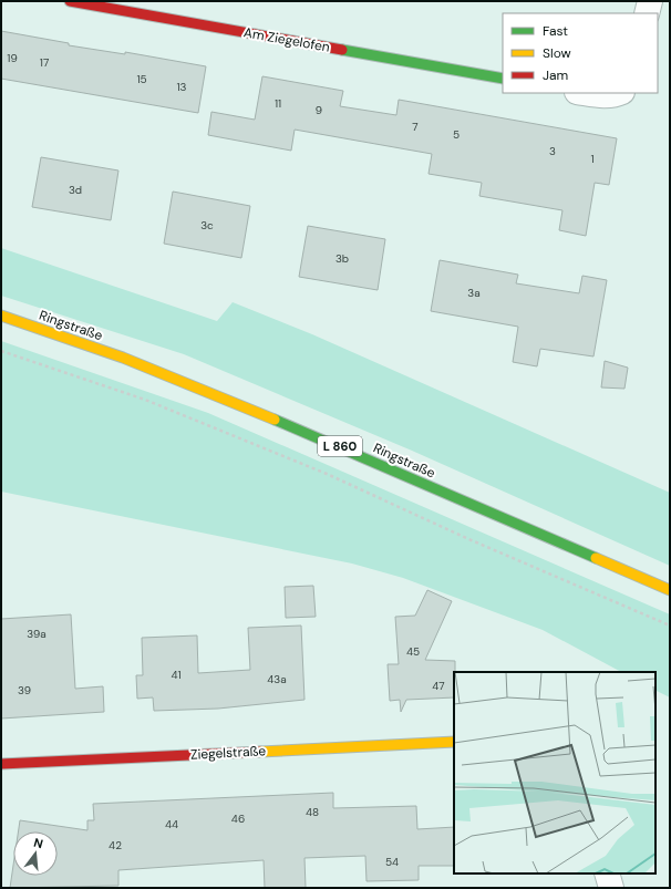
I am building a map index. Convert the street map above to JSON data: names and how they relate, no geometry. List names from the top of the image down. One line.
{"streets":{"street":["Am Ziegelofen","Ringstraße","L 860","Ziegelstraße"]},"house_numbers":["19","17","15","13","11","9","7","5","3","1","3d","3c","3b","3a","39a","45","41","43a","47","39","48","46","44","42","54"],"legend":["Fast","Slow","Jam"],"north":"top"}
